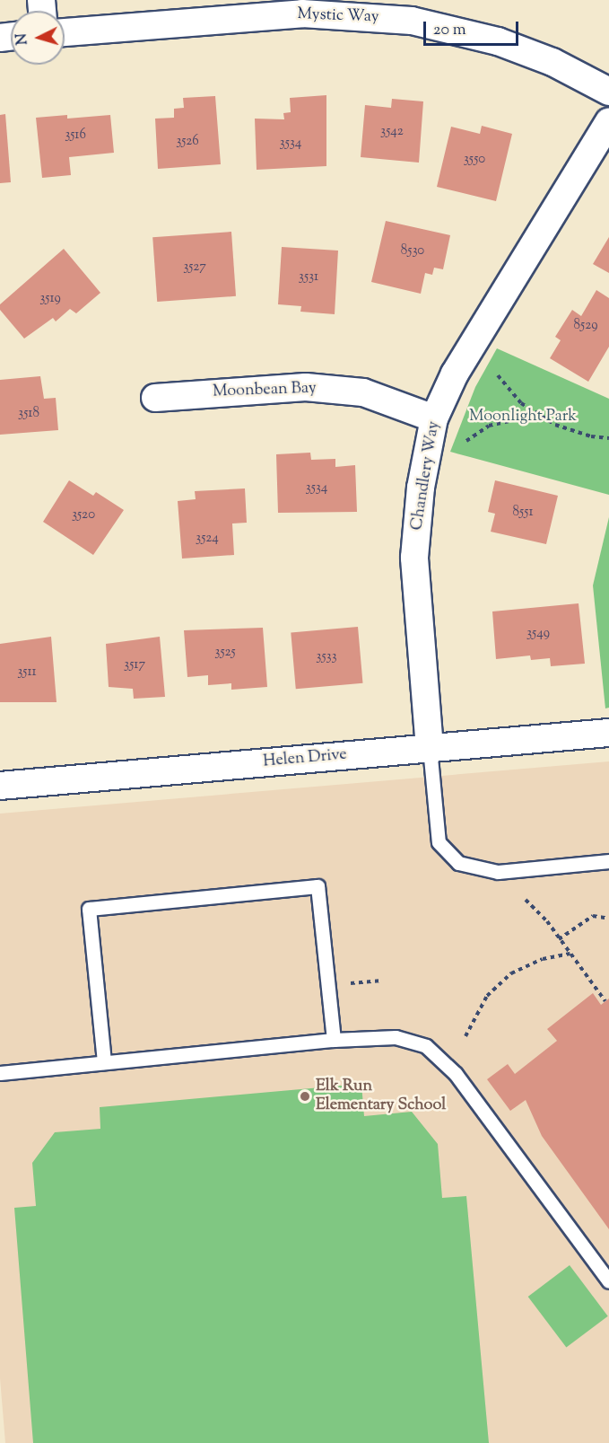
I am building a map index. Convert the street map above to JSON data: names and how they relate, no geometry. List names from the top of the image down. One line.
{"streets":{"street":["Mystic Way","Moonbean Bay","Chandlery Way","Helen Drive"]},"crossings":[["Moonbean Bay","Chandlery Way"],["Chandlery Way","Helen Drive"]],"parks":["Moonlight Park"],"places":["Elk Run Elementary School"],"house_numbers":["3542","3516","3526","3534","3550","8530","3527","3531","3519","8529","3518","3534","8551","3520","3524","3549","3525","3533","3517","3511"],"scale_bar":"20 m","north":"left"}
